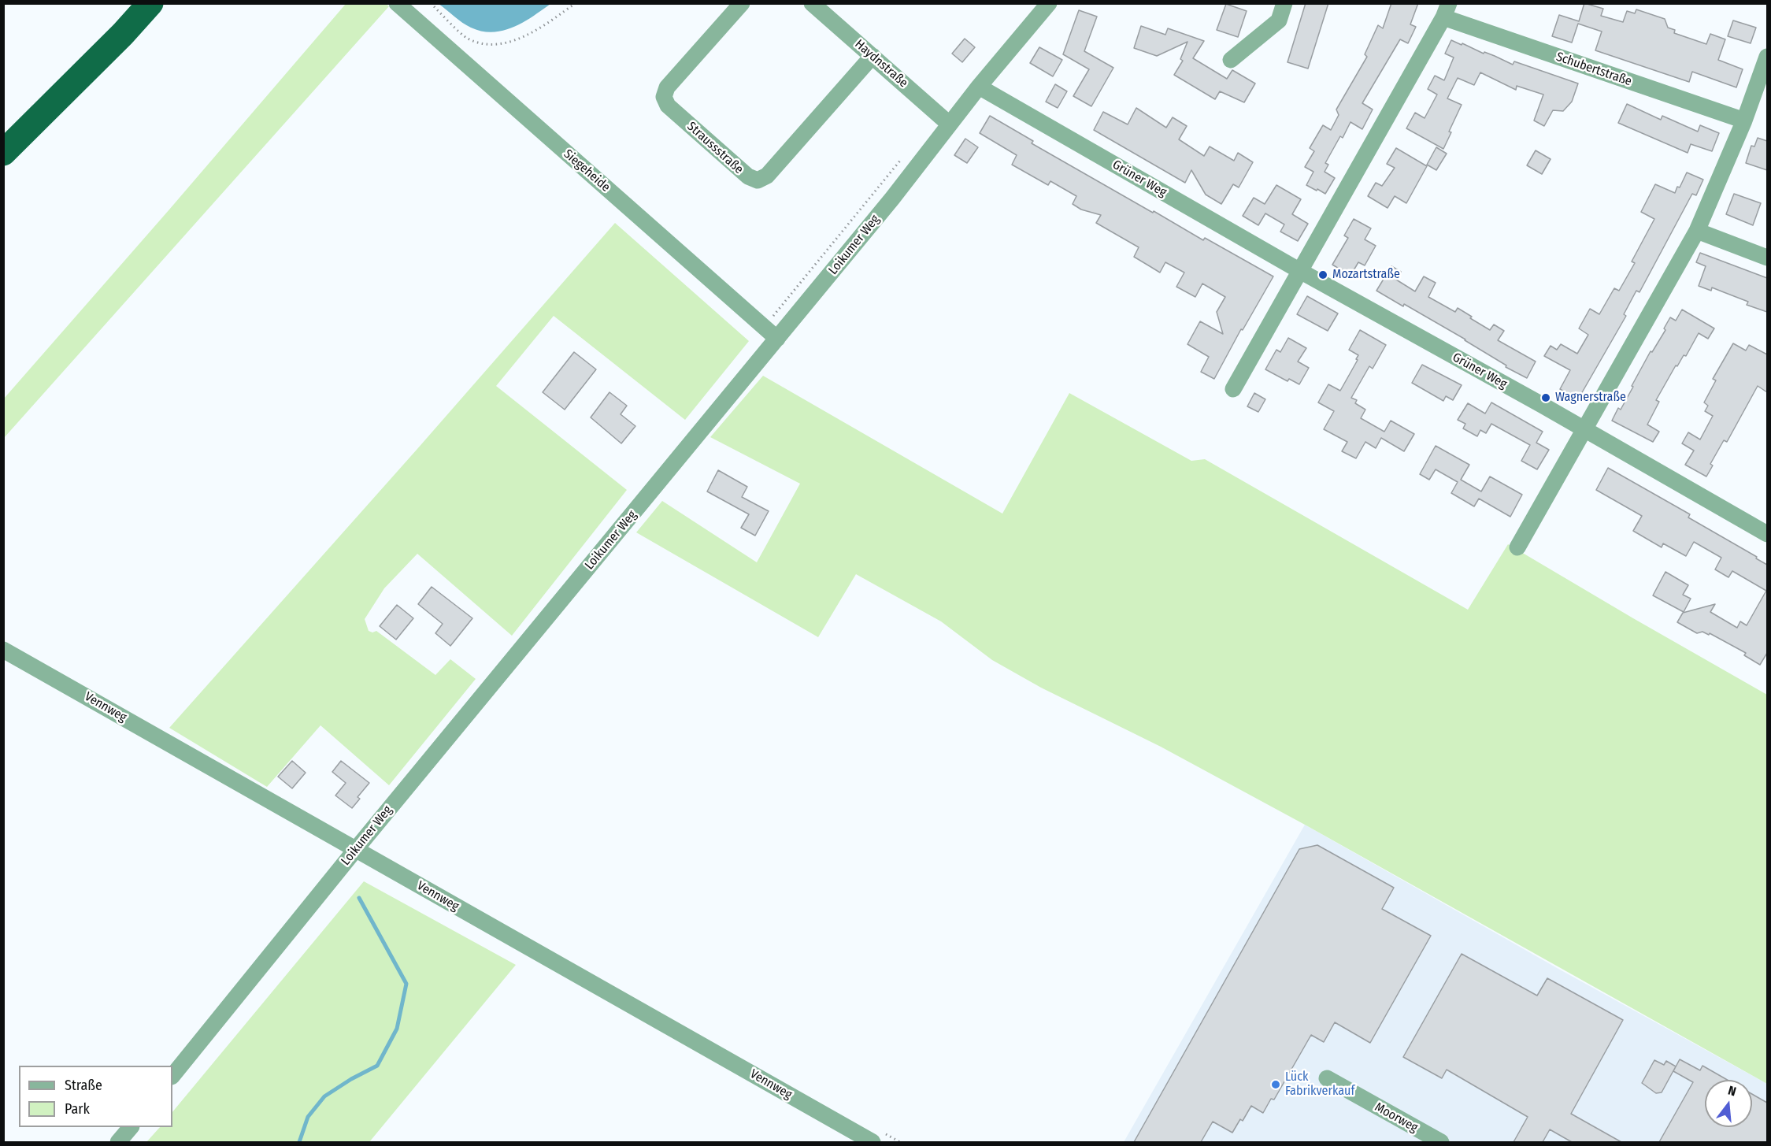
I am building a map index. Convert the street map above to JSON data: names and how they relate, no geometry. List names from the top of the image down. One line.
{"streets":{"street":["Haydnstraße","Schubertstraße","Straussstraße","Siegeheide","Grüner Weg","Loikumer Weg","Vennweg","Moorweg"]},"crossings":[["Haydnstraße","Straussstraße"],["Haydnstraße","Loikumer Weg"],["Siegeheide","Loikumer Weg"],["Grüner Weg","Loikumer Weg"],["Loikumer Weg","Vennweg"]],"places":["Mozartstraße","Wagnerstraße","Lück Fabrikverkauf"],"legend":["Straße","Park"],"north":"top"}
